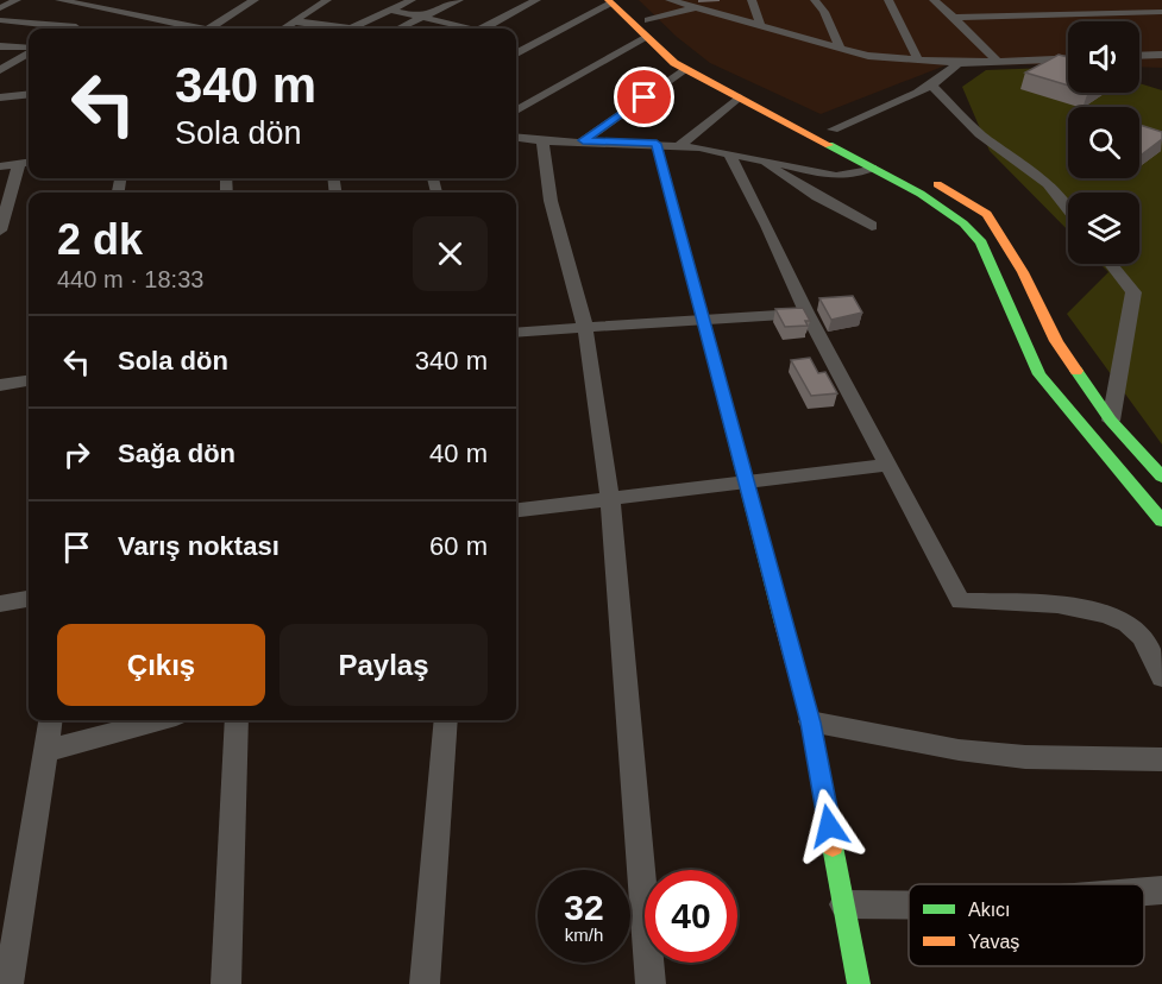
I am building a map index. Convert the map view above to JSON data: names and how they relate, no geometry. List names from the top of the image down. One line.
{"legend":["Akıcı","Yavaş"],"page":{"turn":["340 m","Sola dön"],"heading":["2 dk","440 m · 18:33"],"list":[{"name":"Sola dön","value":"340 m"},{"name":"Sağa dön","value":"40 m"},{"name":"Varış noktası","value":"60 m"}],"buttons":["Çıkış","Paylaş"],"speed":"32 km/h","limit":"40"}}
